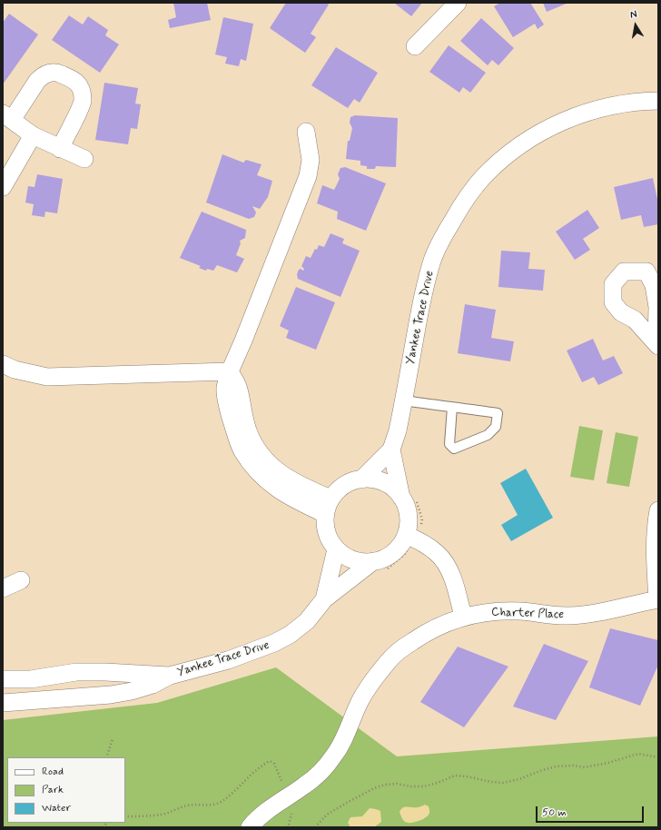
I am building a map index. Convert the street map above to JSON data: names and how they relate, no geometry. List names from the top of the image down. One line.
{"streets":{"street":["Yankee Trace Drive","Charter Place"]},"legend":["Road","Park","Water"],"scale_bar":"50 m","north":"top"}
